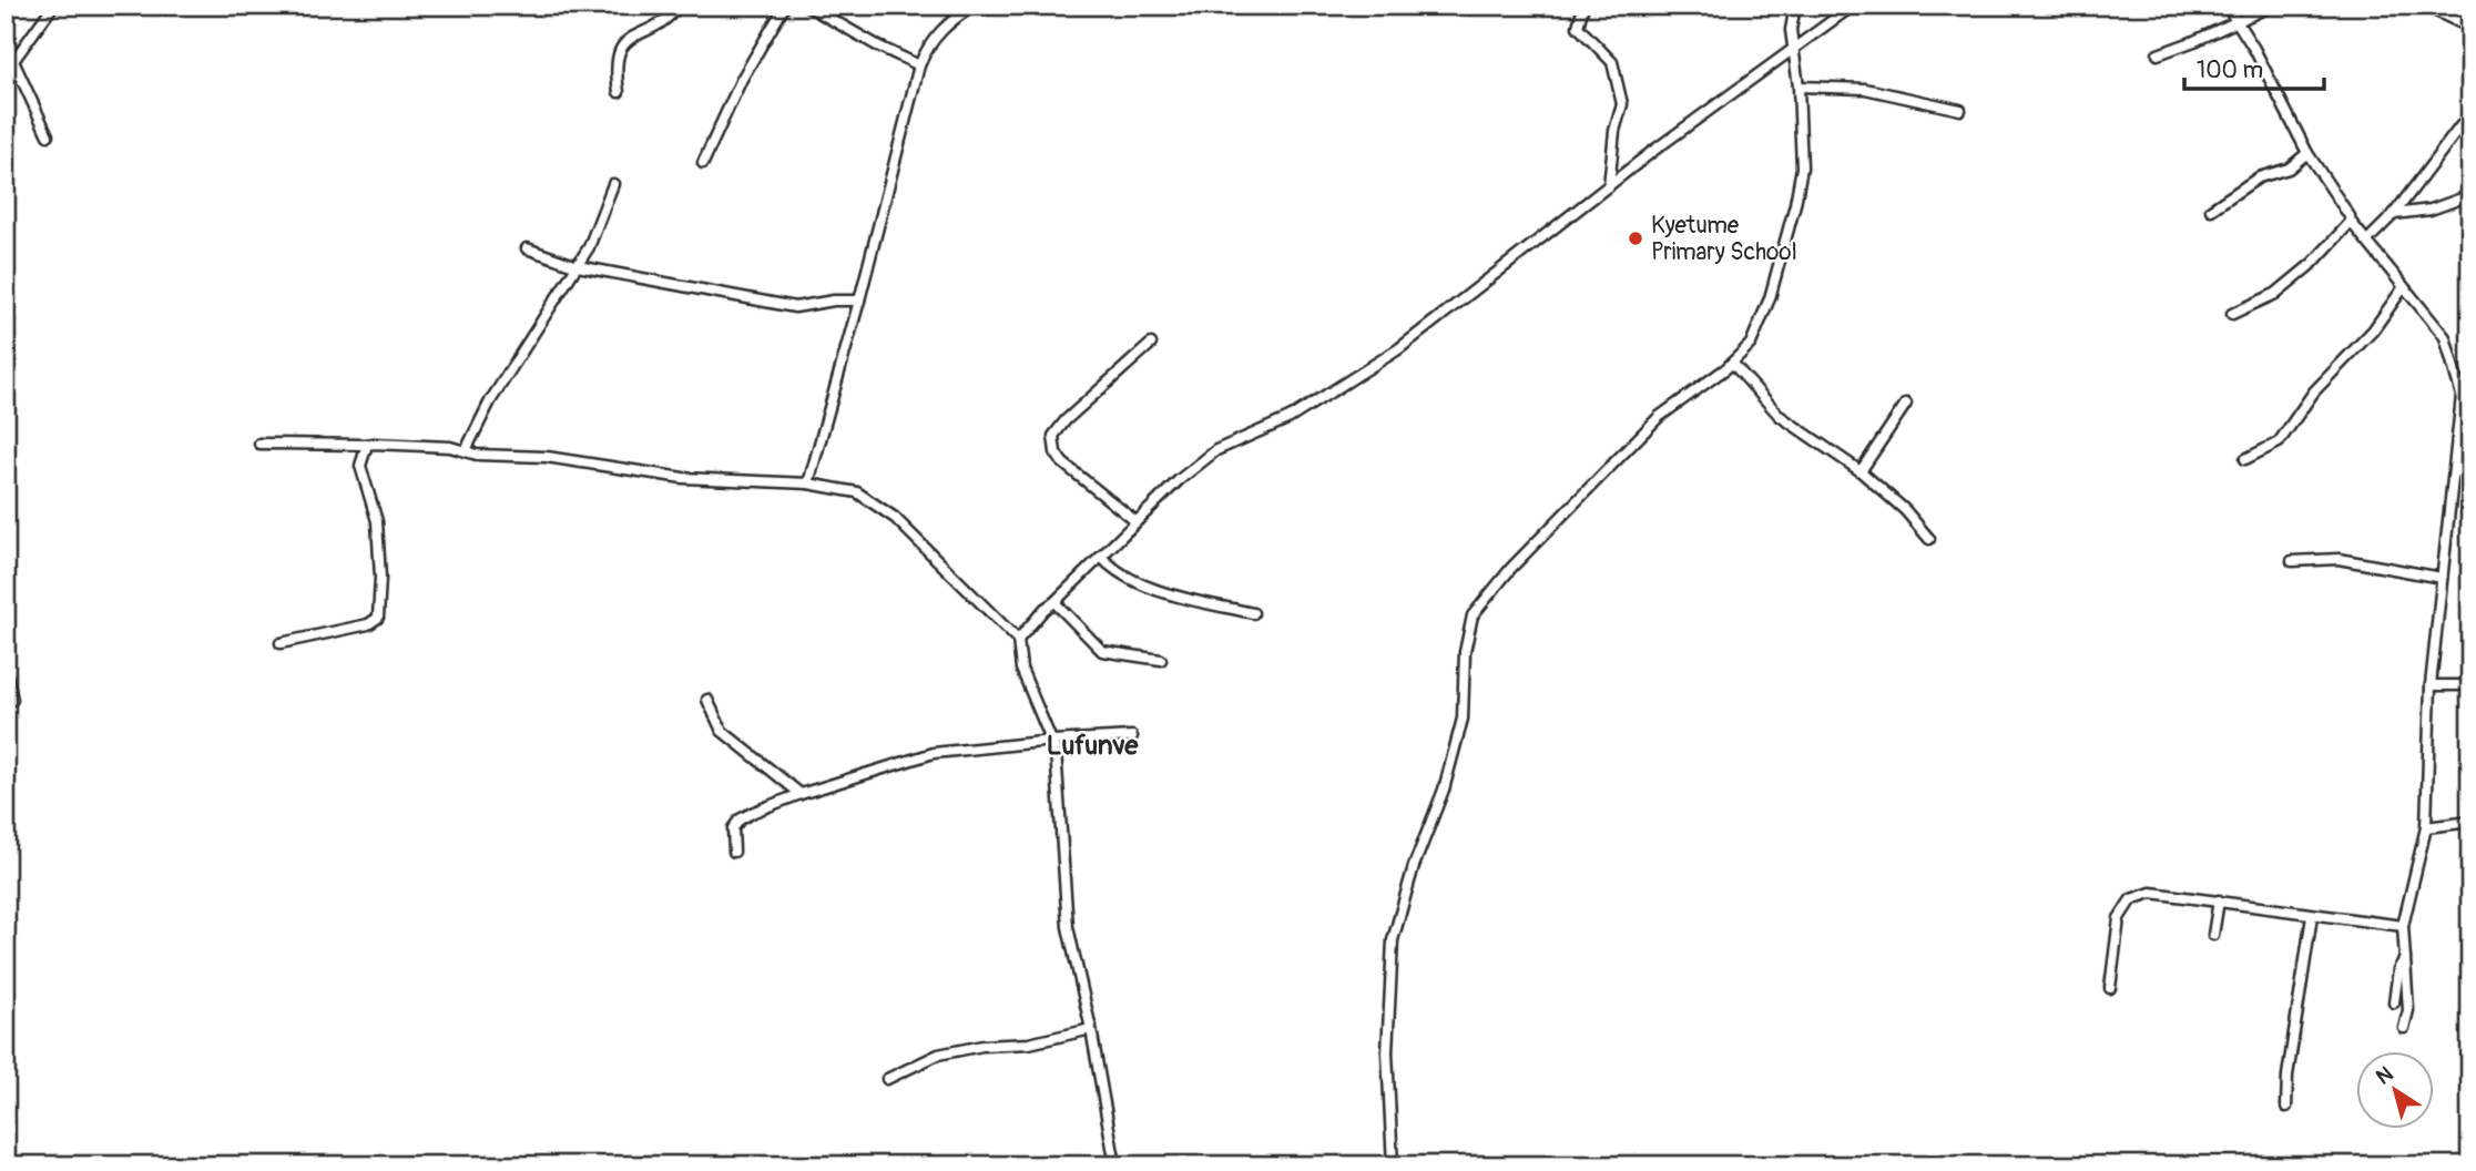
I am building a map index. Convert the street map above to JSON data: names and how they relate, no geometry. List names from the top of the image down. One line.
{"districts":["Lufunve"],"places":["Kyetume Primary School"],"scale_bar":"100 m","north":"top left"}
